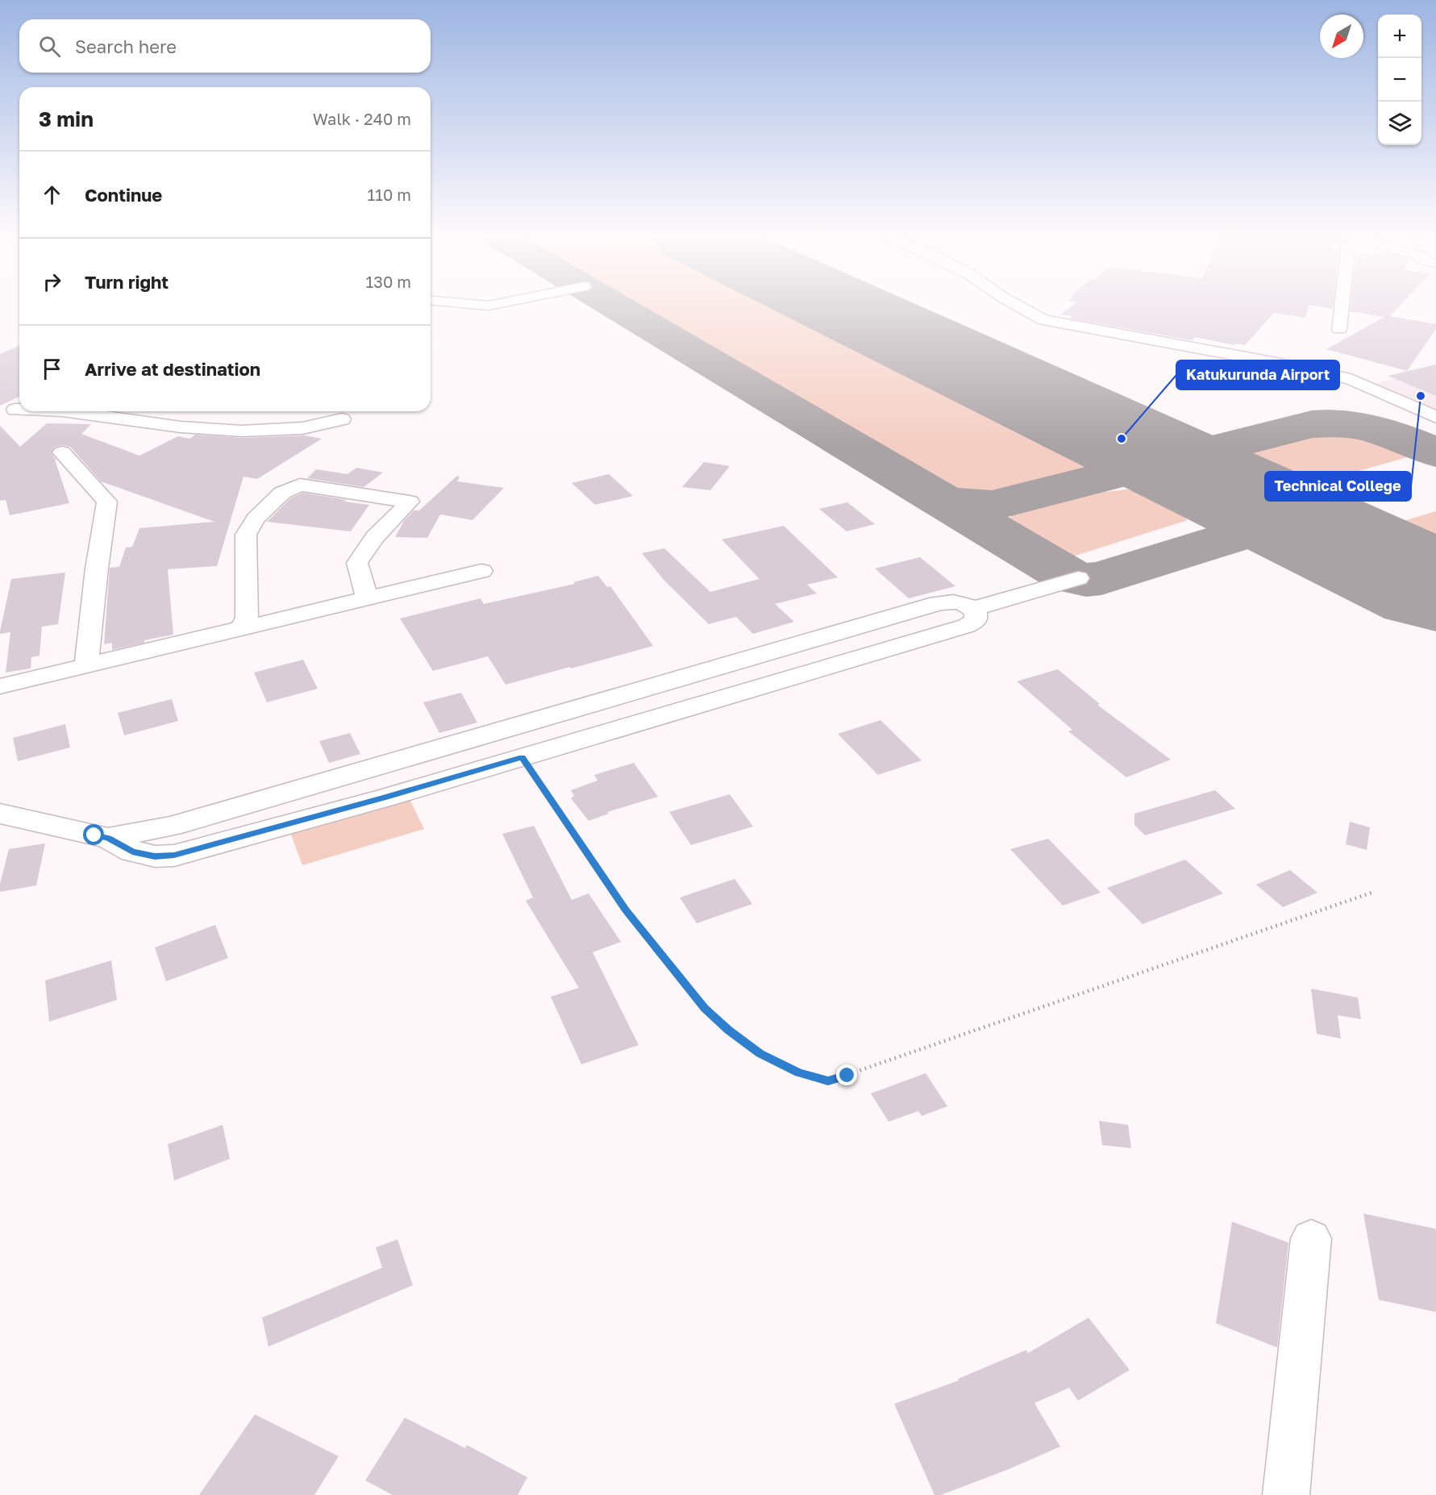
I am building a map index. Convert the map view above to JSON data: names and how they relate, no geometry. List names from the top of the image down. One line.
{"places":["Technical College","Katukurunda Airport"],"north":"bottom left","page":{"map_buttons":["+","−"],"search":"Search here","heading":["3 min","Walk · 240 m"],"list":[["Continue","110 m"],["Turn right","130 m"],"Arrive at destination"]}}
